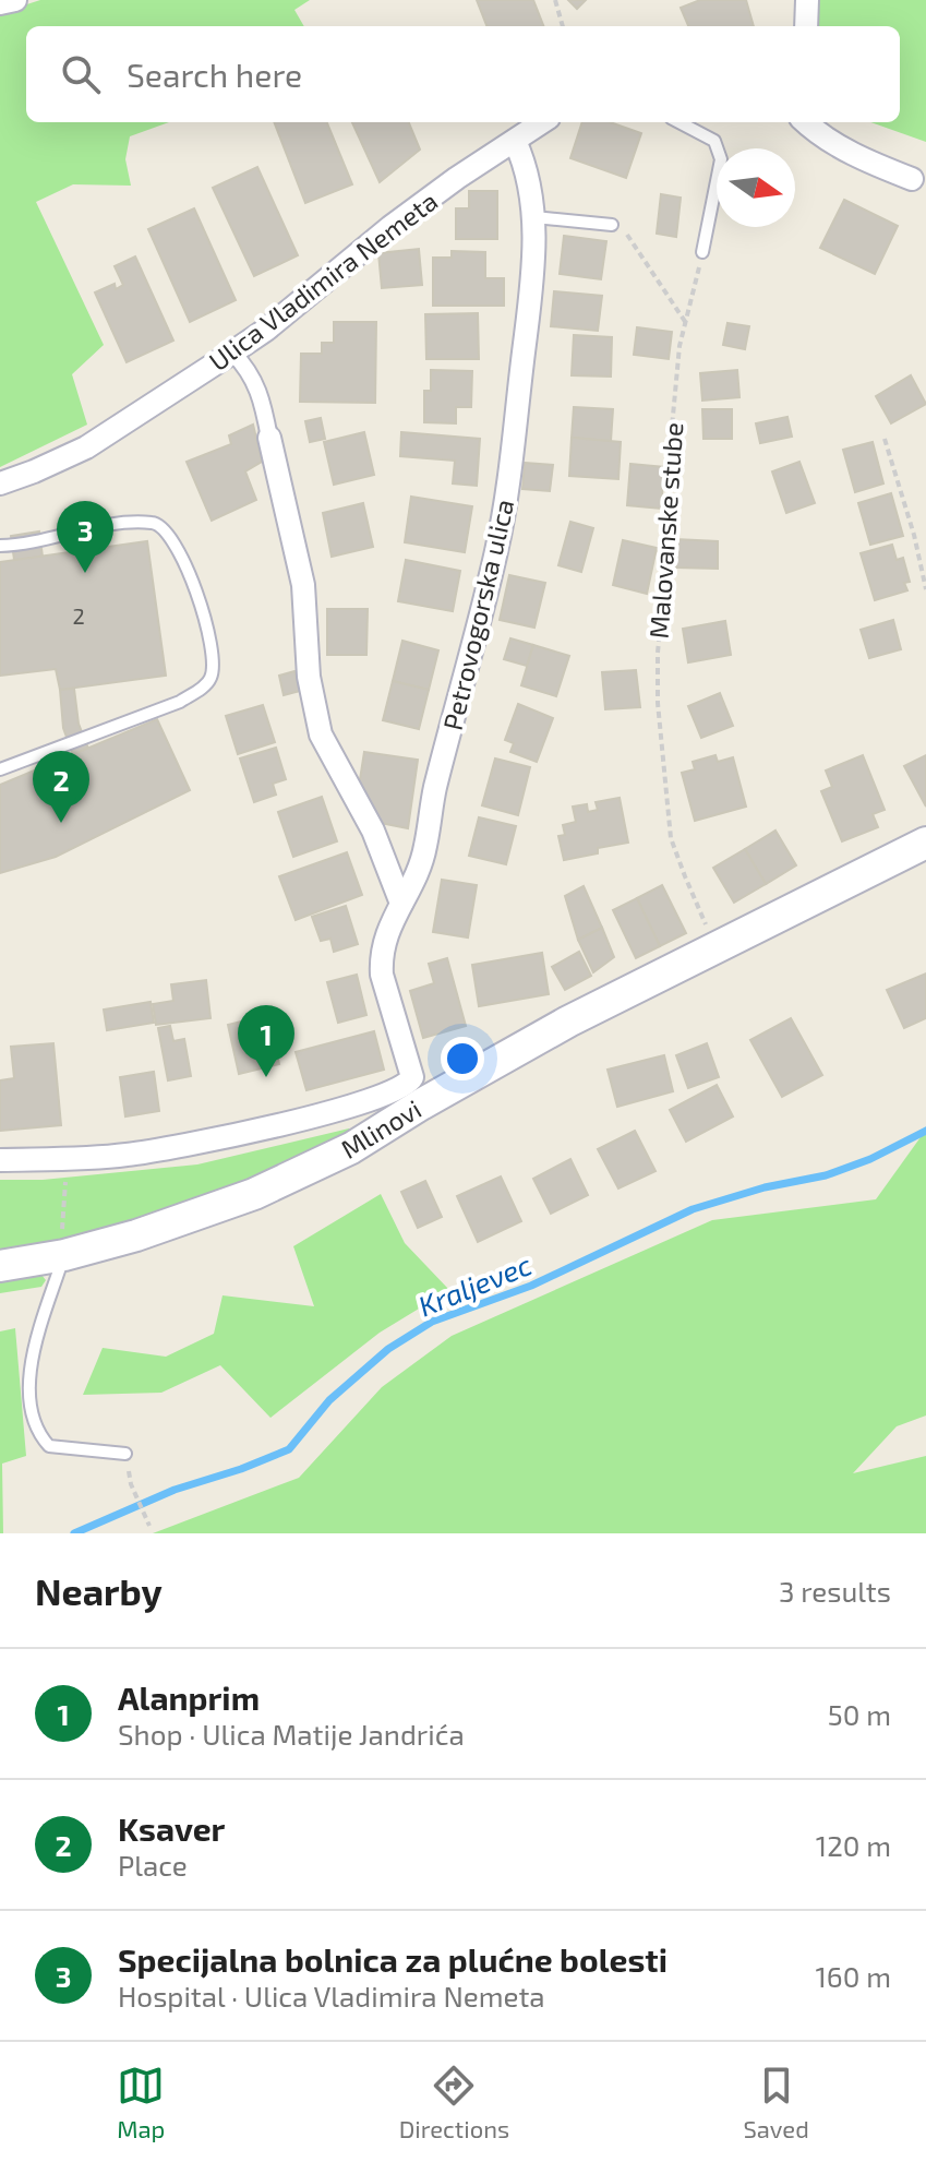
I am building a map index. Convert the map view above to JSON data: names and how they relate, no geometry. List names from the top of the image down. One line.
{"streets":{"main road":["Mlinovi"],"street":["Ulica Vladimira Nemeta","Petrovogorska ulica"],"path":["Malovanske stube"]},"crossings":[["Ulica Vladimira Nemeta","Petrovogorska ulica"]],"water":["Kraljevec"],"house_numbers":["2"],"north":"right","page":{"search":"Search here","pins":["3","2","1"],"heading":["Nearby","3 results"],"list":[{"mark":"1","name":"Alanprim","note":"Shop · Ulica Matije Jandrića","value":"50 m"},{"mark":"2","name":"Ksaver","note":"Place","value":"120 m"},{"mark":"3","name":"Specijalna bolnica za plućne bolesti","note":"Hospital · Ulica Vladimira Nemeta","value":"160 m"}],"nav":["Map","Directions","Saved"]}}
